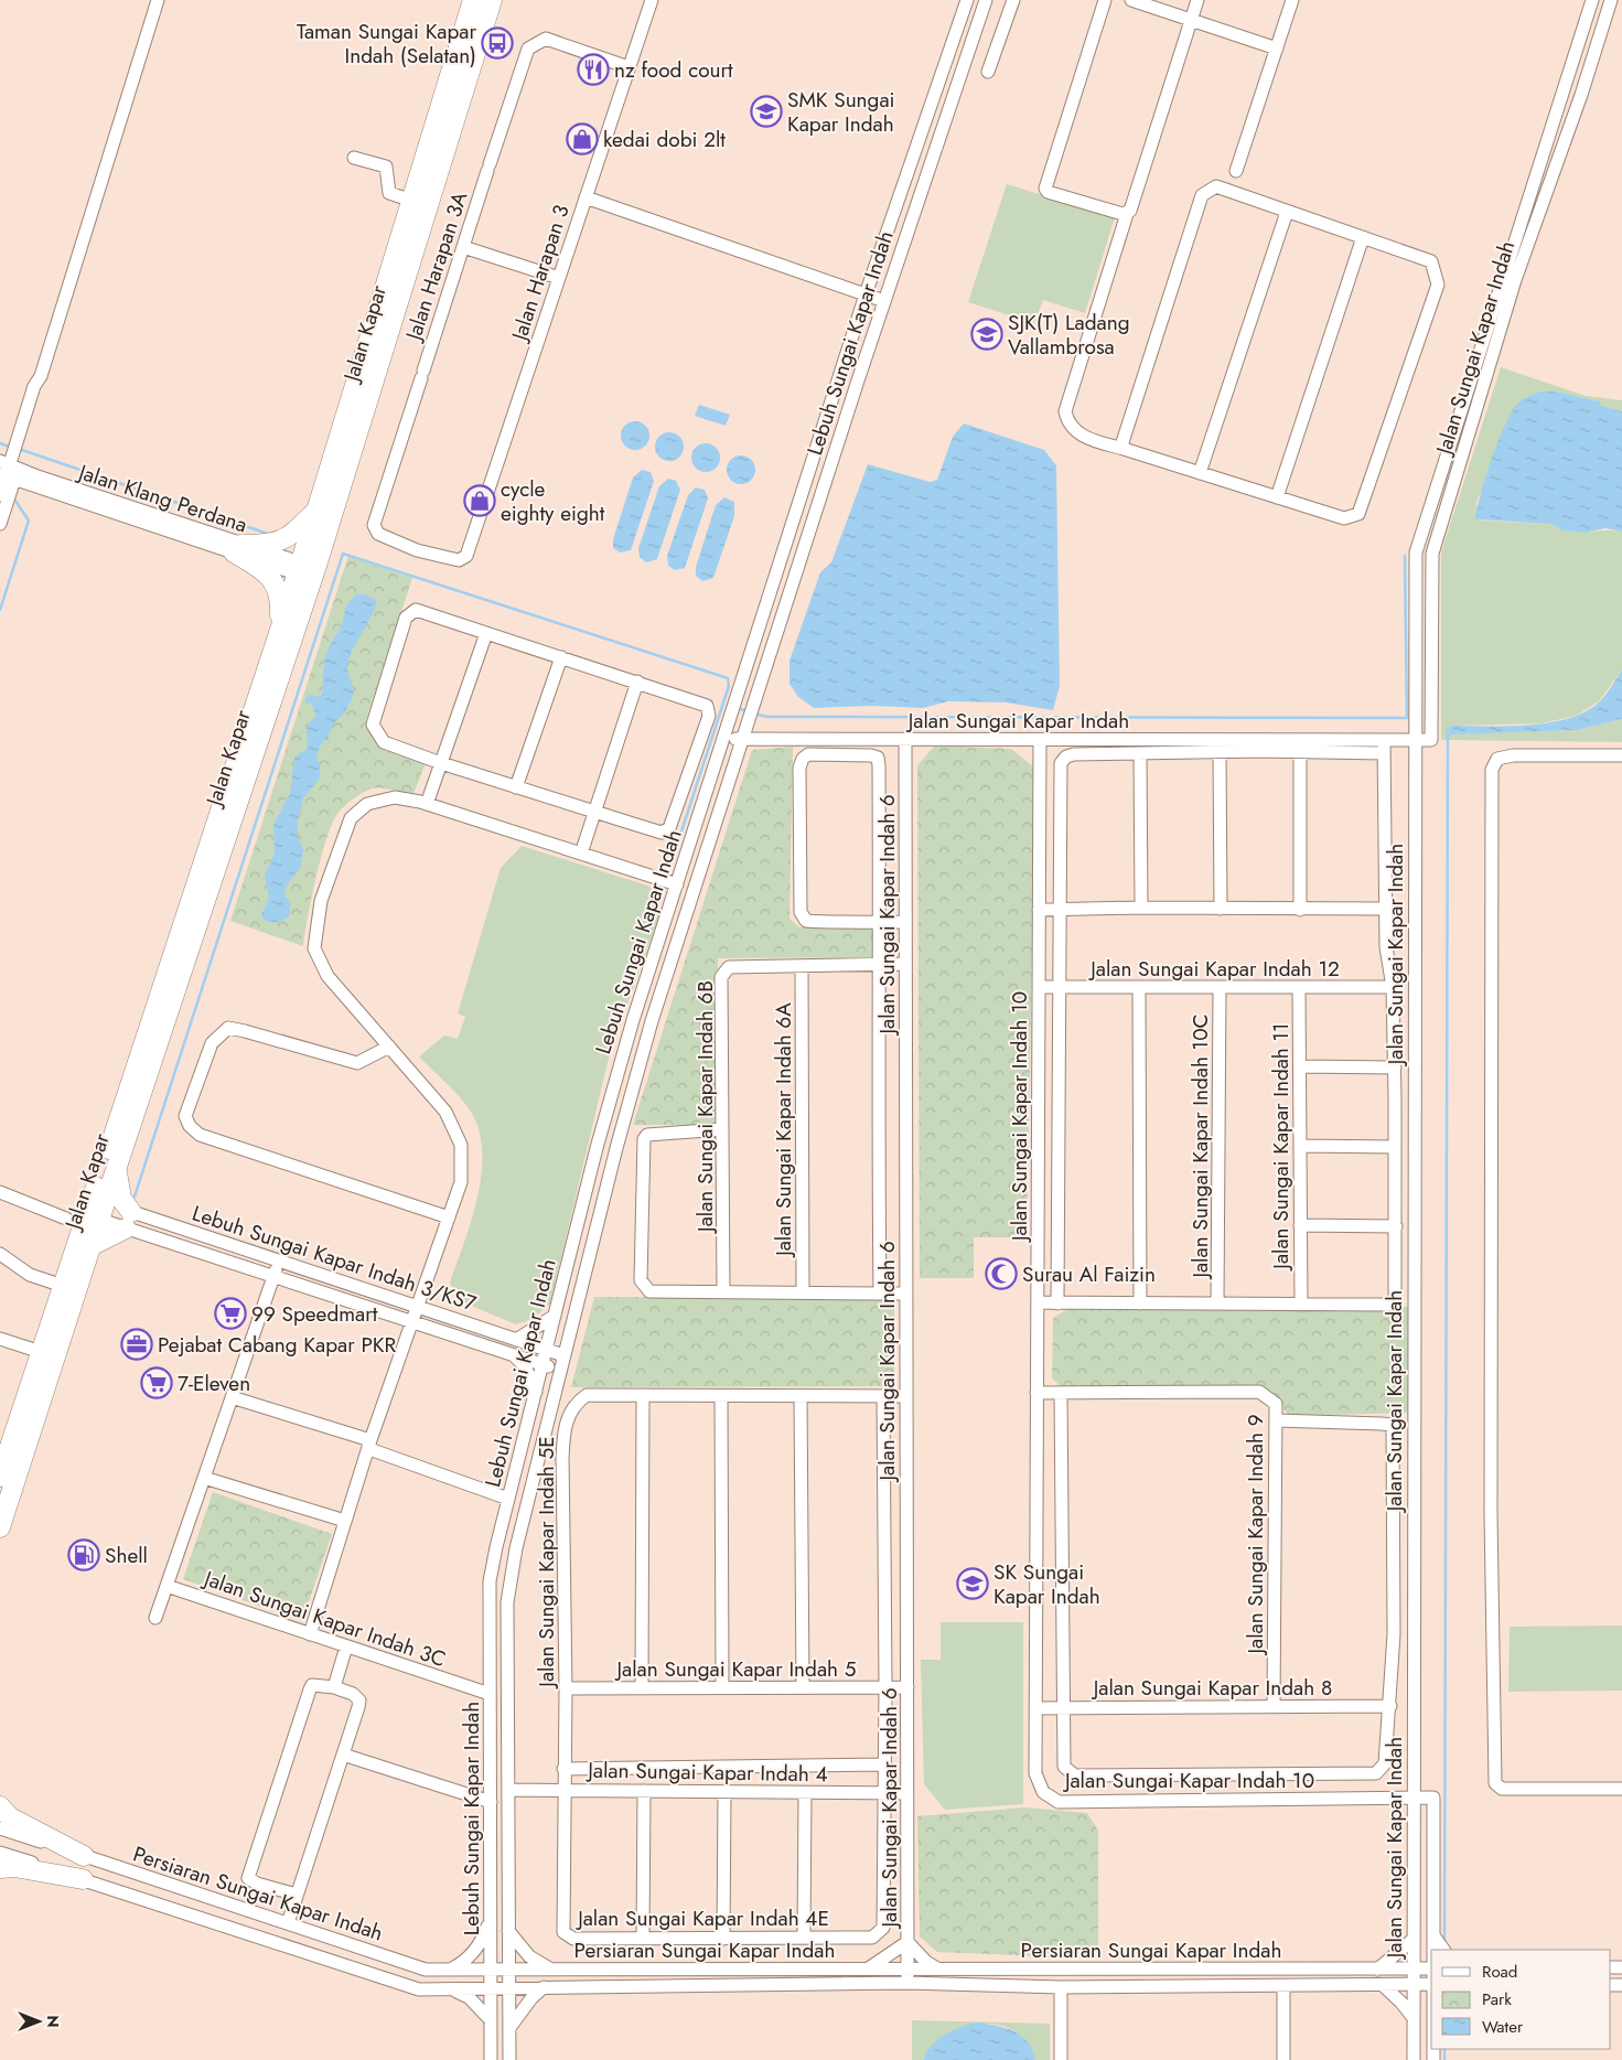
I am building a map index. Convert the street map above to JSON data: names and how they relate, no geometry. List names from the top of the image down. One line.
{"streets":{"highway":["Jalan Kapar"],"street":["Jalan Harapan 3A","Jalan Harapan 3","Lebuh Sungai Kapar Indah","Jalan Sungai Kapar Indah","Jalan Klang Perdana","Jalan Sungai Kapar Indah 6","Jalan Sungai Kapar Indah 12","Jalan Sungai Kapar Indah 6B","Jalan Sungai Kapar Indah 10","Jalan Sungai Kapar Indah 6A","Jalan Sungai Kapar Indah 10C","Jalan Sungai Kapar Indah 11","Lebuh Sungai Kapar Indah 3/KS7","Jalan Sungai Kapar Indah 9","Jalan Sungai Kapar Indah 5E","Jalan Sungai Kapar Indah 3C","Jalan Sungai Kapar Indah 5","Jalan Sungai Kapar Indah 8","Jalan Sungai Kapar Indah 4","Persiaran Sungai Kapar Indah","Jalan Sungai Kapar Indah 4E"]},"crossings":[["Jalan Harapan 3A","Jalan Harapan 3"],["Jalan Kapar","Jalan Klang Perdana"],["Jalan Kapar","Lebuh Sungai Kapar Indah 3/KS7"],["Lebuh Sungai Kapar Indah","Jalan Sungai Kapar Indah"],["Lebuh Sungai Kapar Indah","Lebuh Sungai Kapar Indah 3/KS7"],["Lebuh Sungai Kapar Indah","Jalan Sungai Kapar Indah 3C"],["Lebuh Sungai Kapar Indah","Jalan Sungai Kapar Indah 4"],["Lebuh Sungai Kapar Indah","Persiaran Sungai Kapar Indah"],["Jalan Sungai Kapar Indah","Jalan Sungai Kapar Indah 6"],["Jalan Sungai Kapar Indah","Jalan Sungai Kapar Indah 10"],["Jalan Sungai Kapar Indah","Persiaran Sungai Kapar Indah"],["Jalan Sungai Kapar Indah 6","Jalan Sungai Kapar Indah 6B"],["Jalan Sungai Kapar Indah 6","Jalan Sungai Kapar Indah 6A"],["Jalan Sungai Kapar Indah 6","Jalan Sungai Kapar Indah 5E"],["Jalan Sungai Kapar Indah 6","Jalan Sungai Kapar Indah 5"],["Jalan Sungai Kapar Indah 6","Jalan Sungai Kapar Indah 4"],["Jalan Sungai Kapar Indah 6","Persiaran Sungai Kapar Indah"],["Jalan Sungai Kapar Indah 12","Jalan Sungai Kapar Indah 10"],["Jalan Sungai Kapar Indah 12","Jalan Sungai Kapar Indah 10C"],["Jalan Sungai Kapar Indah 12","Jalan Sungai Kapar Indah 11"],["Jalan Sungai Kapar Indah 6B","Jalan Sungai Kapar Indah 6A"],["Jalan Sungai Kapar Indah 10","Jalan Sungai Kapar Indah 9"],["Jalan Sungai Kapar Indah 10","Jalan Sungai Kapar Indah 8"],["Jalan Sungai Kapar Indah 9","Jalan Sungai Kapar Indah 8"],["Jalan Sungai Kapar Indah 5E","Jalan Sungai Kapar Indah 5"],["Jalan Sungai Kapar Indah 5E","Jalan Sungai Kapar Indah 4"],["Jalan Sungai Kapar Indah 5E","Jalan Sungai Kapar Indah 4E"],["Jalan Sungai Kapar Indah 4","Jalan Sungai Kapar Indah 4E"]],"places":{"bus stop":["Taman Sungai Kapar Indah (Selatan)"],"restaurant":["nz food court"],"school or university":["SMK Sungai Kapar Indah","SJK(T) Ladang Vallambrosa","SK Sungai Kapar Indah"],"shop":["kedai dobi 2lt","cycle eighty eight"],"mosque":["Surau Al Faizin"],"supermarket":["99 Speedmart","7-Eleven"],"office":["Pejabat Cabang Kapar PKR"],"fuel station":["Shell"]},"legend":["Road","Park","Water"],"north":"right"}
